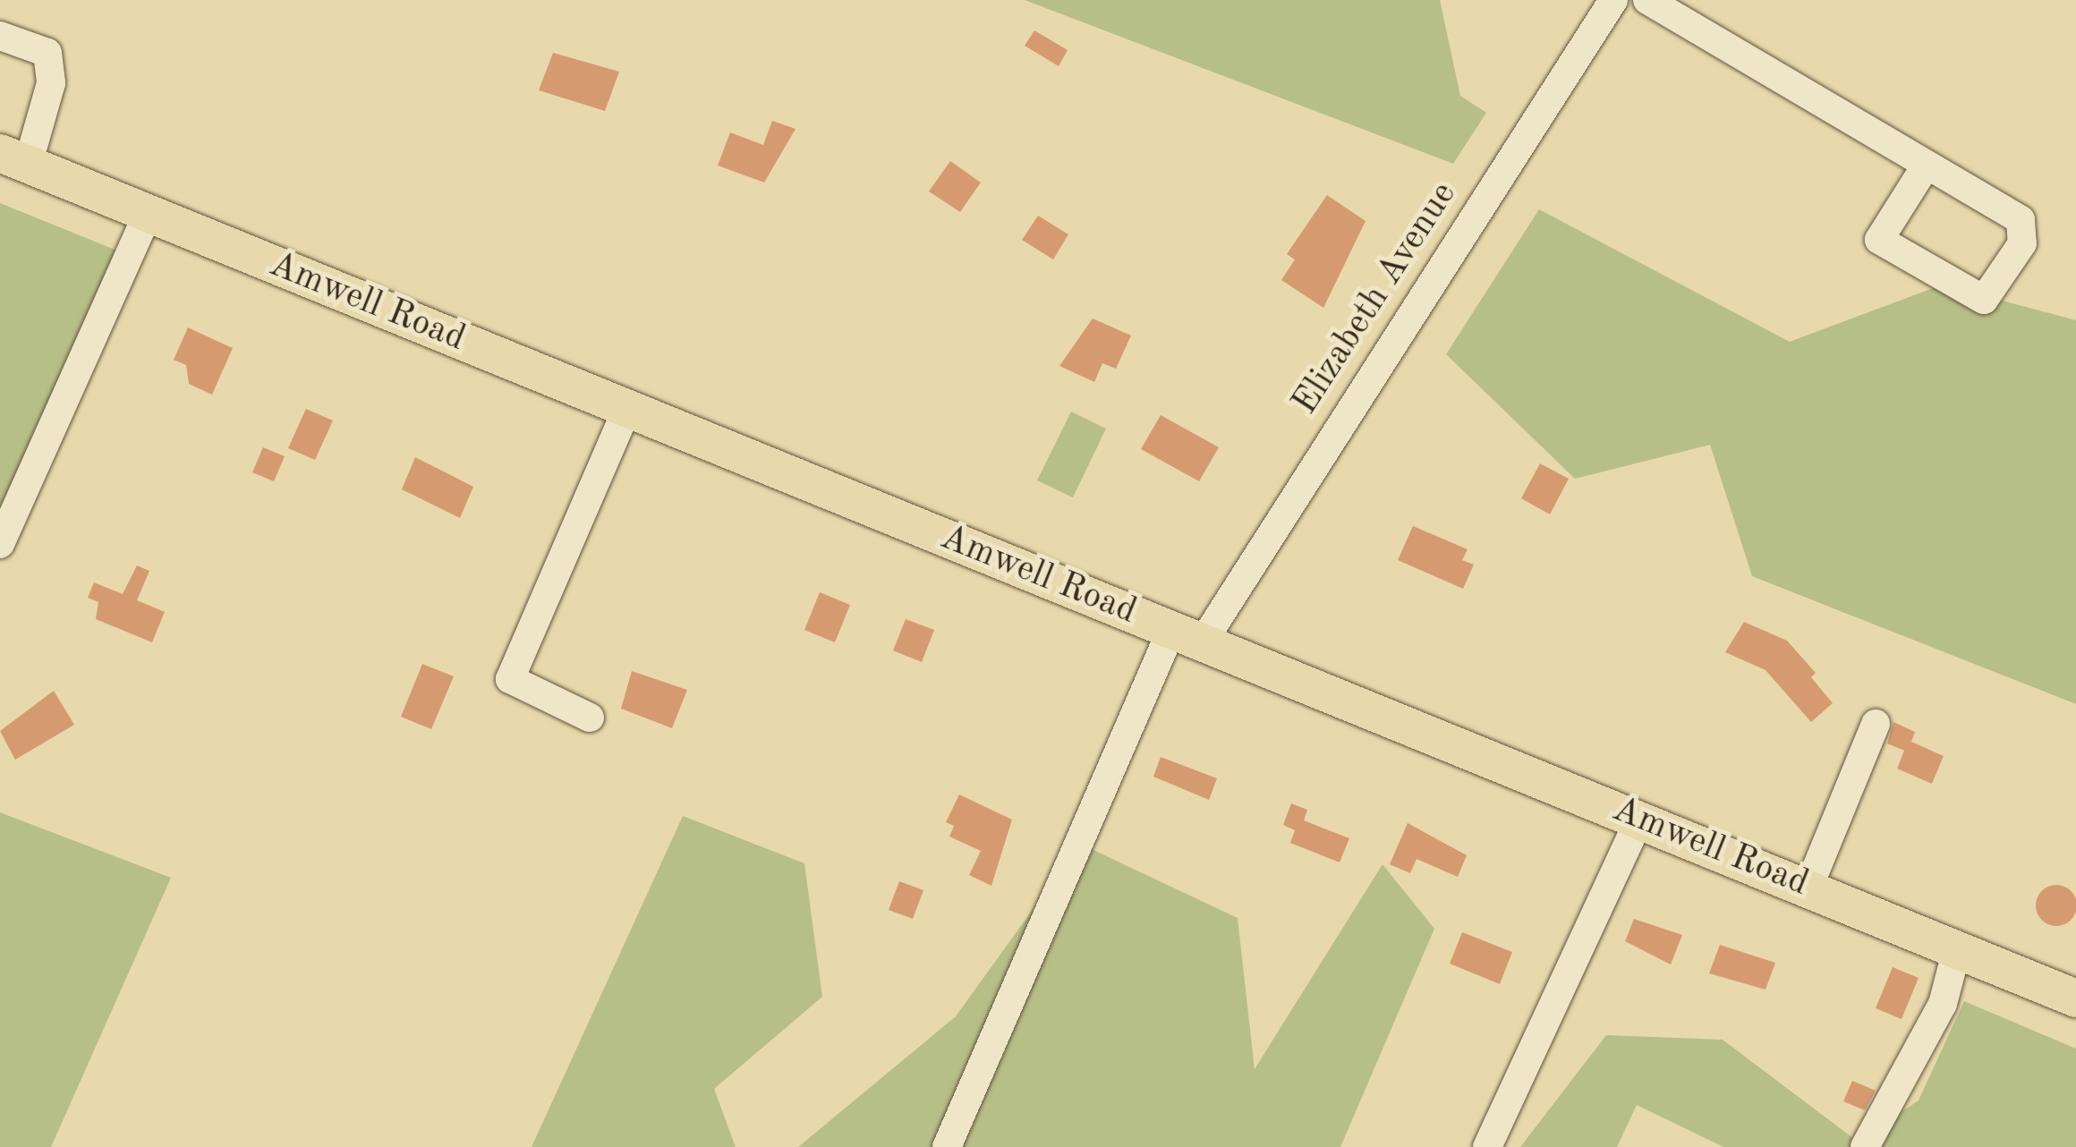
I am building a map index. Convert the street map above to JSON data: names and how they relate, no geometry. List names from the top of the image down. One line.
{"streets":{"main road":["Amwell Road"],"street":["Elizabeth Avenue"]},"crossings":[["Elizabeth Avenue","Amwell Road"]]}
